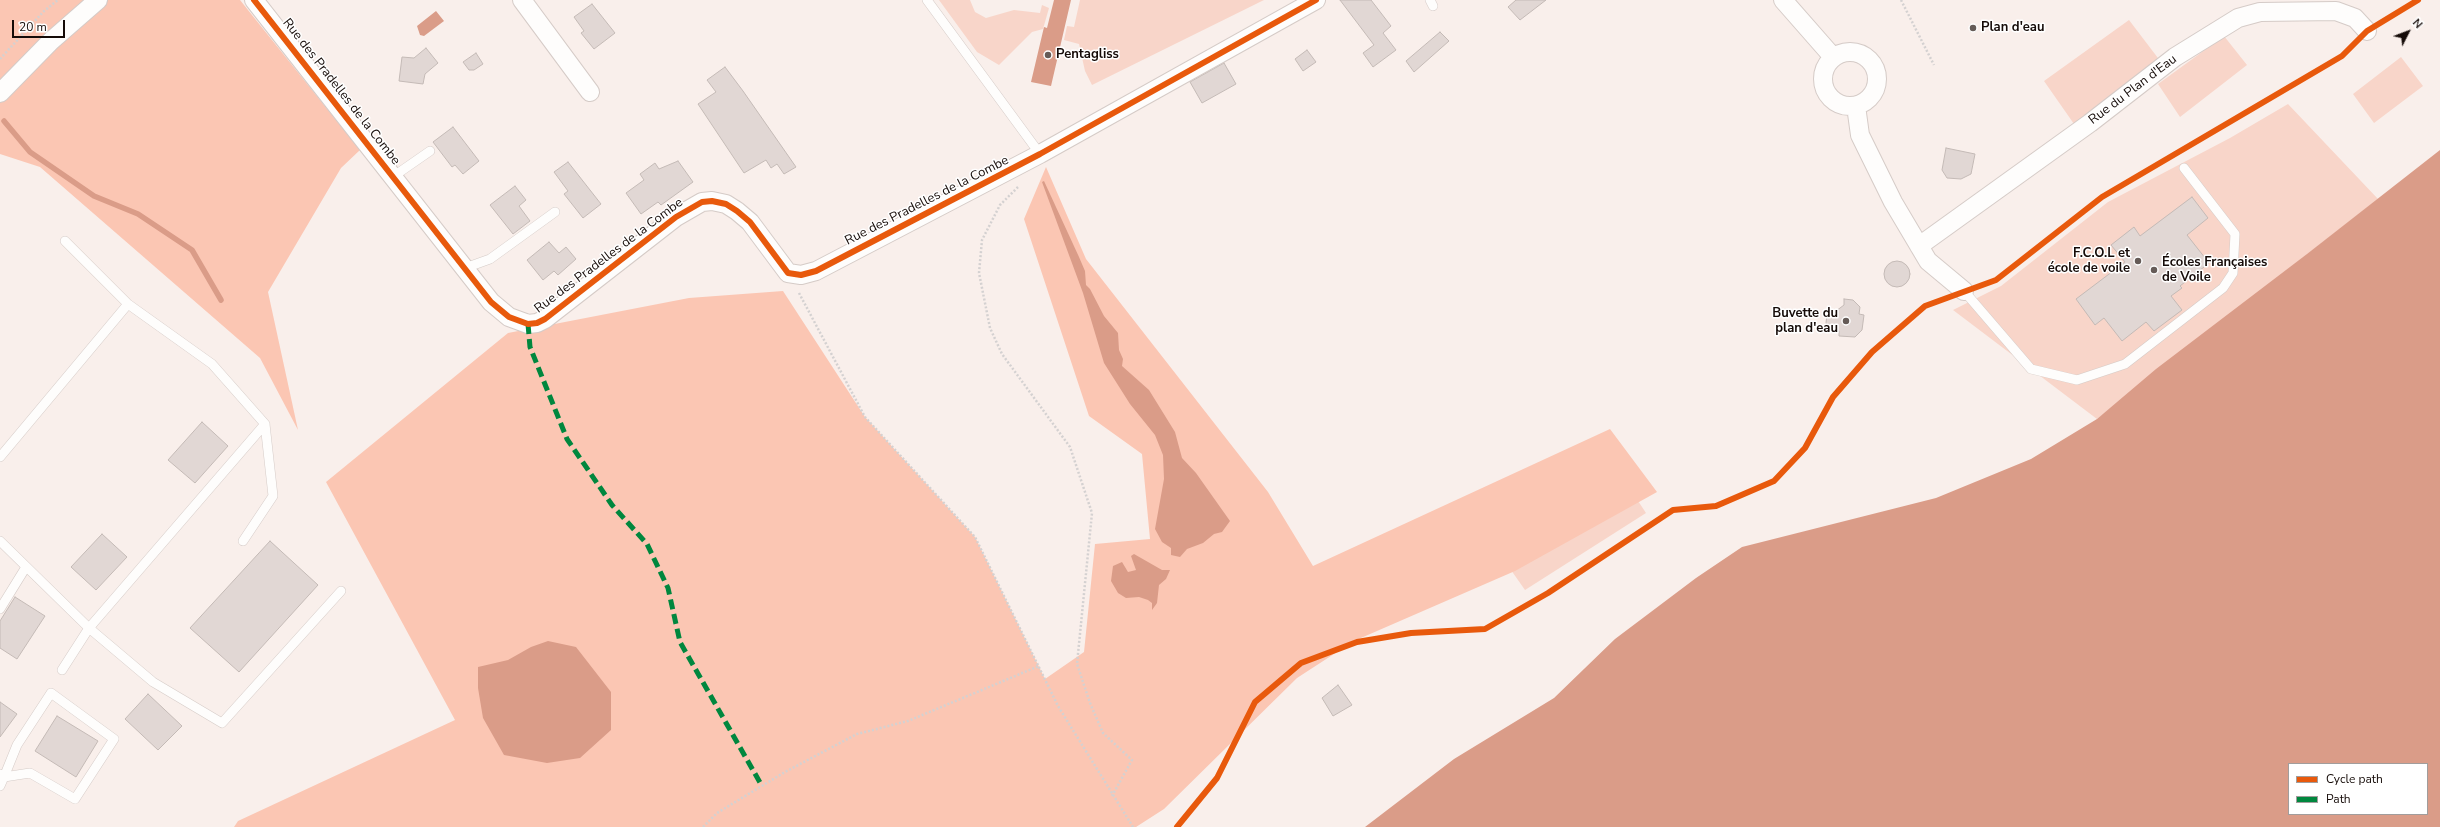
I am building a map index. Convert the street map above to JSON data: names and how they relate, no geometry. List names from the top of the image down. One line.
{"streets":{"street":["Rue du Plan d'Eau","Rue des Pradelles de la Combe"]},"places":["Plan d'eau","Pentagliss","F.C.O.L et école de voile","Écoles Françaises de Voile","Buvette du plan d'eau"],"legend":["Cycle path","Path"],"scale_bar":"20 m","north":"top right"}
